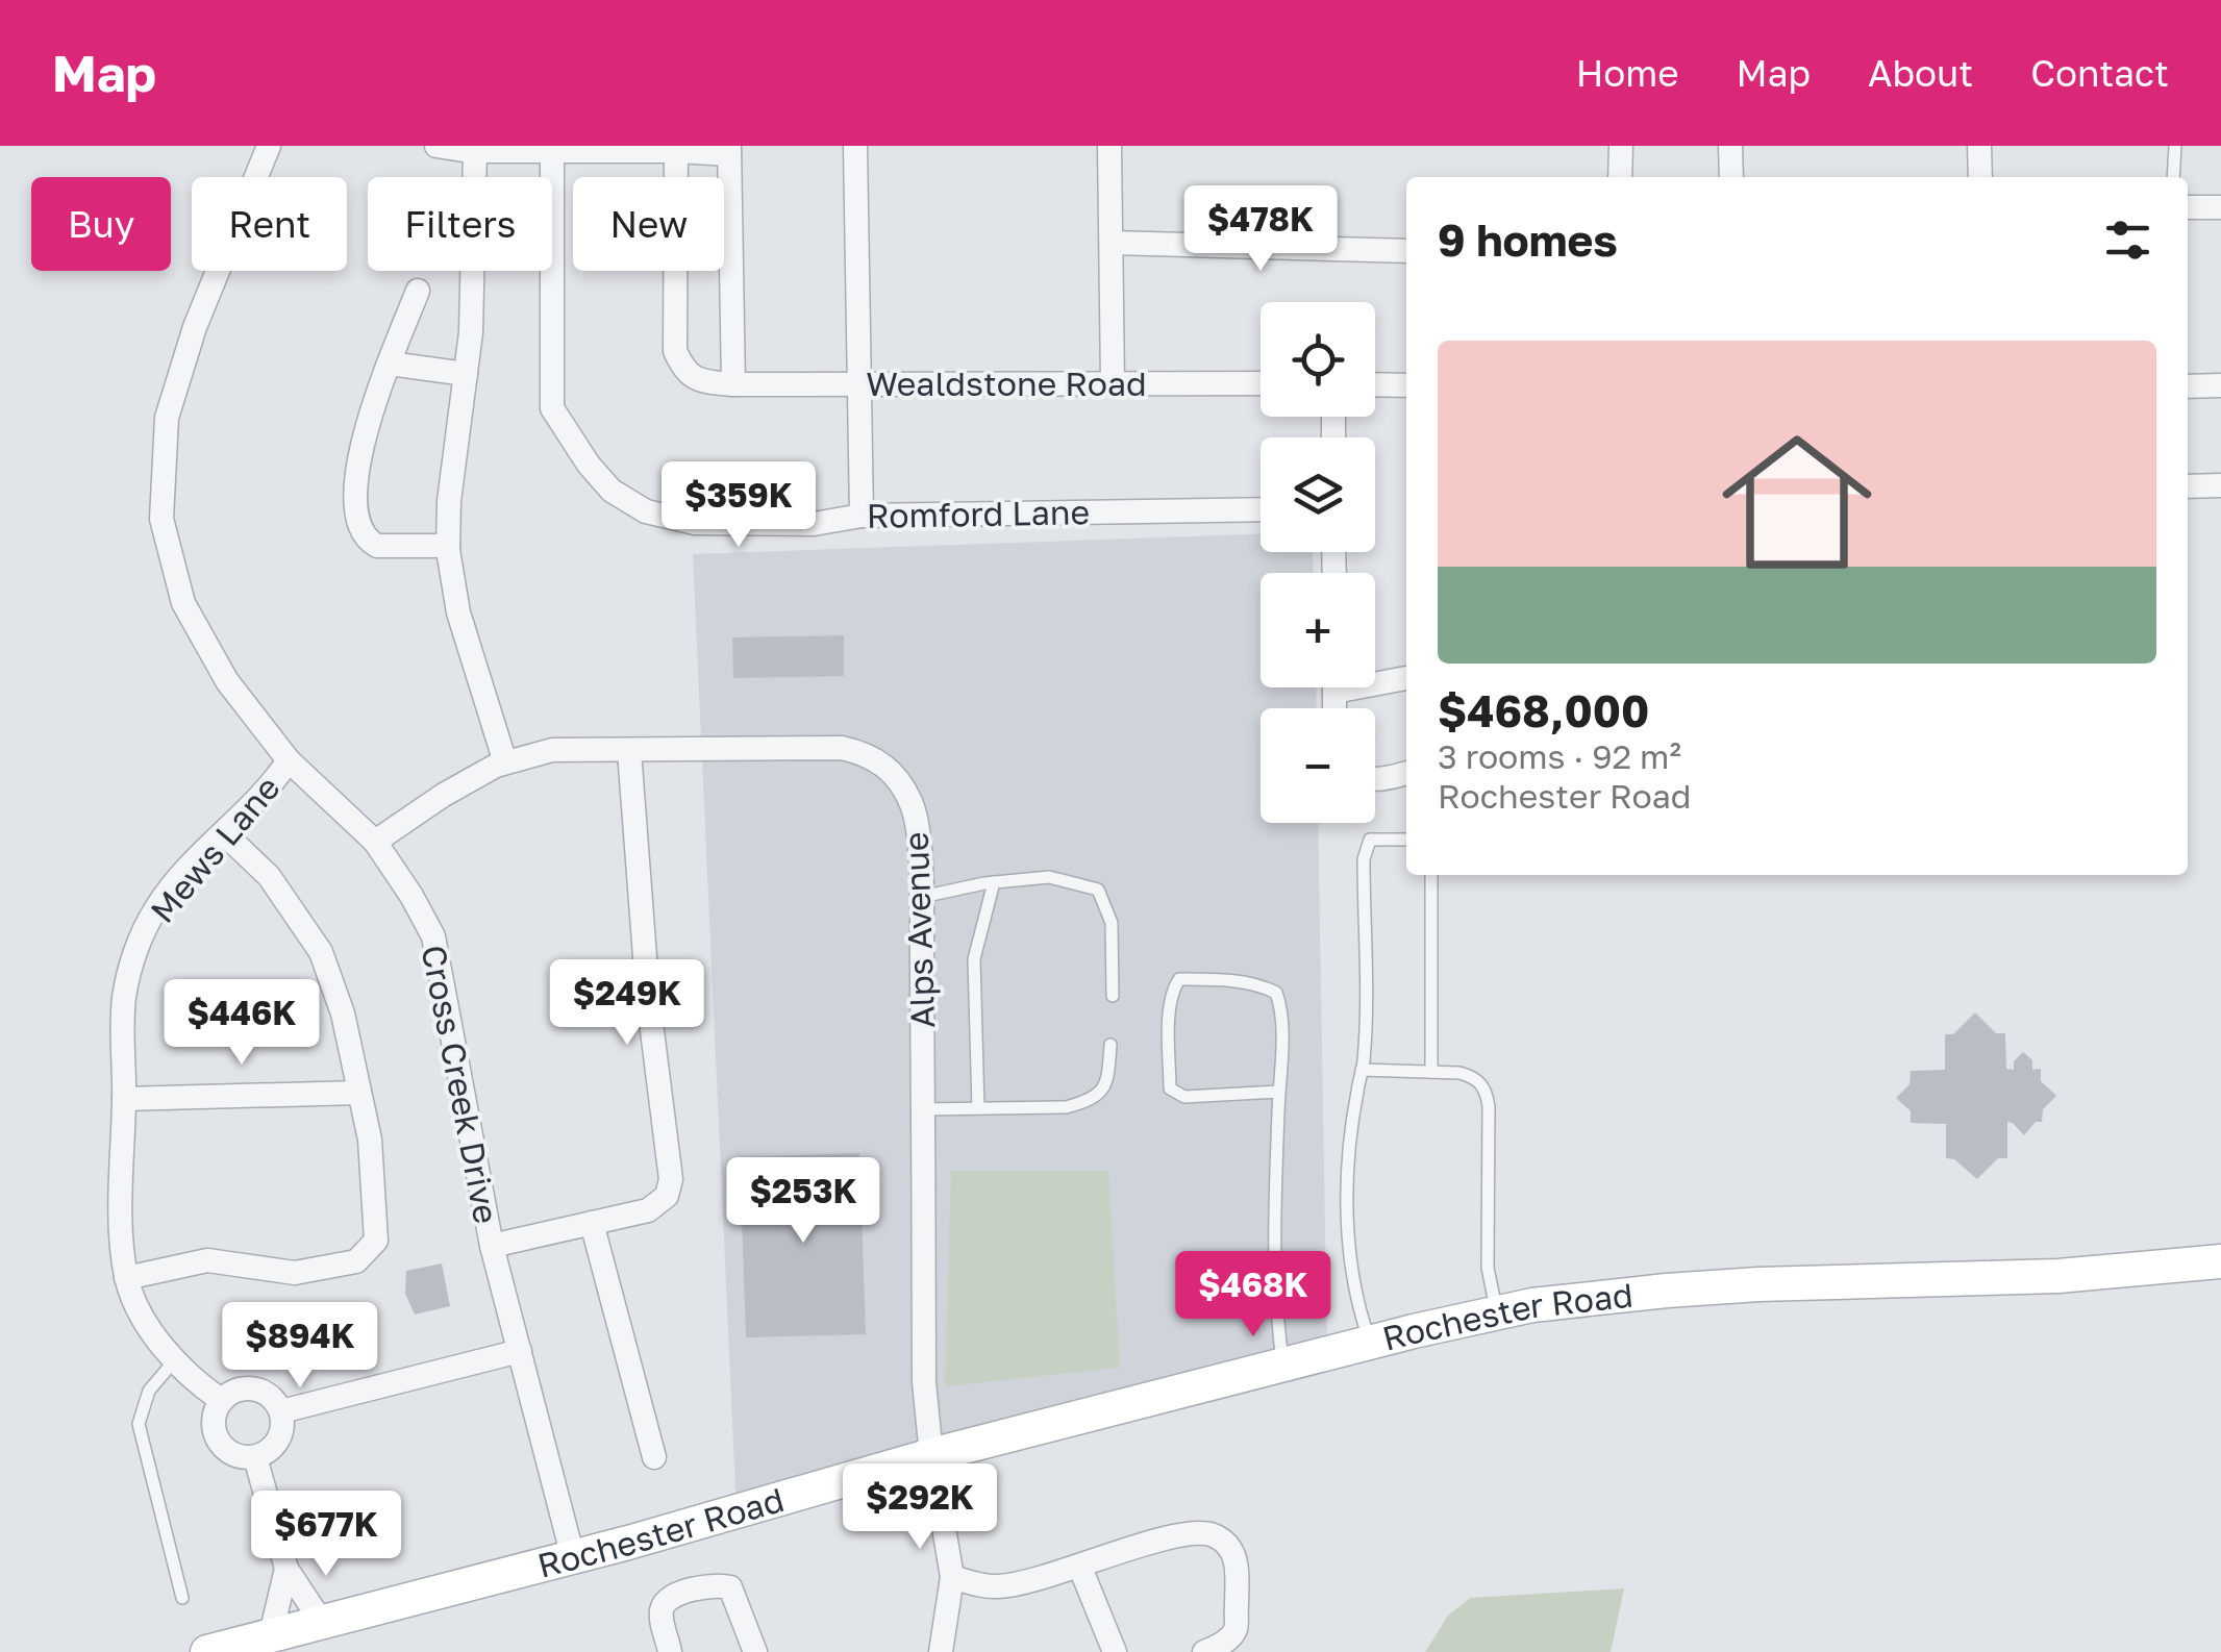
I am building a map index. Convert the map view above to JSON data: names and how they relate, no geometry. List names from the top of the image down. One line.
{"streets":{"street":["Wealdstone Road","Romford Lane","Mews Lane","Alps Avenue","Cross Creek Drive","Rochester Road"]},"crossings":[["Mews Lane","Cross Creek Drive"],["Alps Avenue","Cross Creek Drive"],["Alps Avenue","Rochester Road"],["Cross Creek Drive","Rochester Road"]],"page":{"header":"Map","nav":["Home","Map","About","Contact"],"chip":["Buy","Rent","Filters","New"],"heading":"9 homes","price":["$478K","$359K","$249K","$446K","$253K","$468K","$894K","$292K","$677K"],"map_buttons":["+","−"],"list":[{"name":"$468,000","note":"3 rooms · 92 m² · Rochester Road"}]}}
